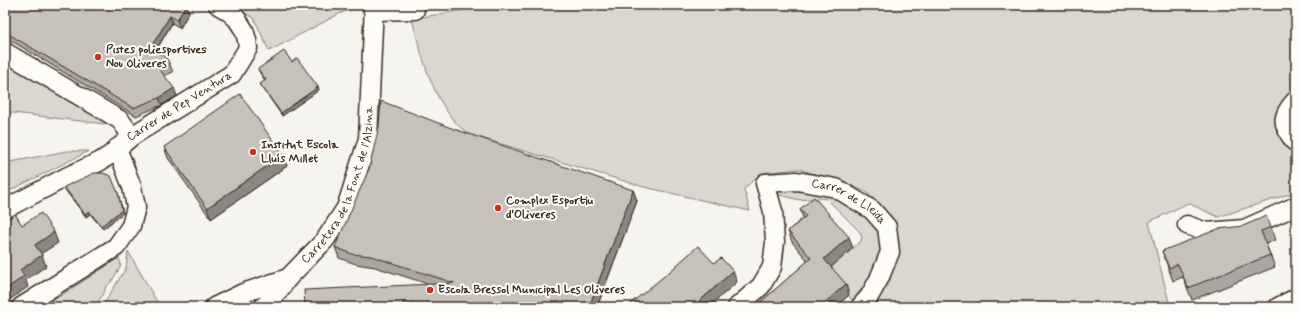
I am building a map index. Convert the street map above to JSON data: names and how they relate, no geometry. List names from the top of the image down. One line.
{"streets":{"street":["Carrer de Pep Ventura","Carretera de la Font de l'Alzina","Carrer de Lleida"]},"places":["Pistes poliesportives Nou Oliveres","Institut Escola Lluís Millet","Complex Esportiu d'Oliveres","Escola Bressol Municipal Les Oliveres"]}
